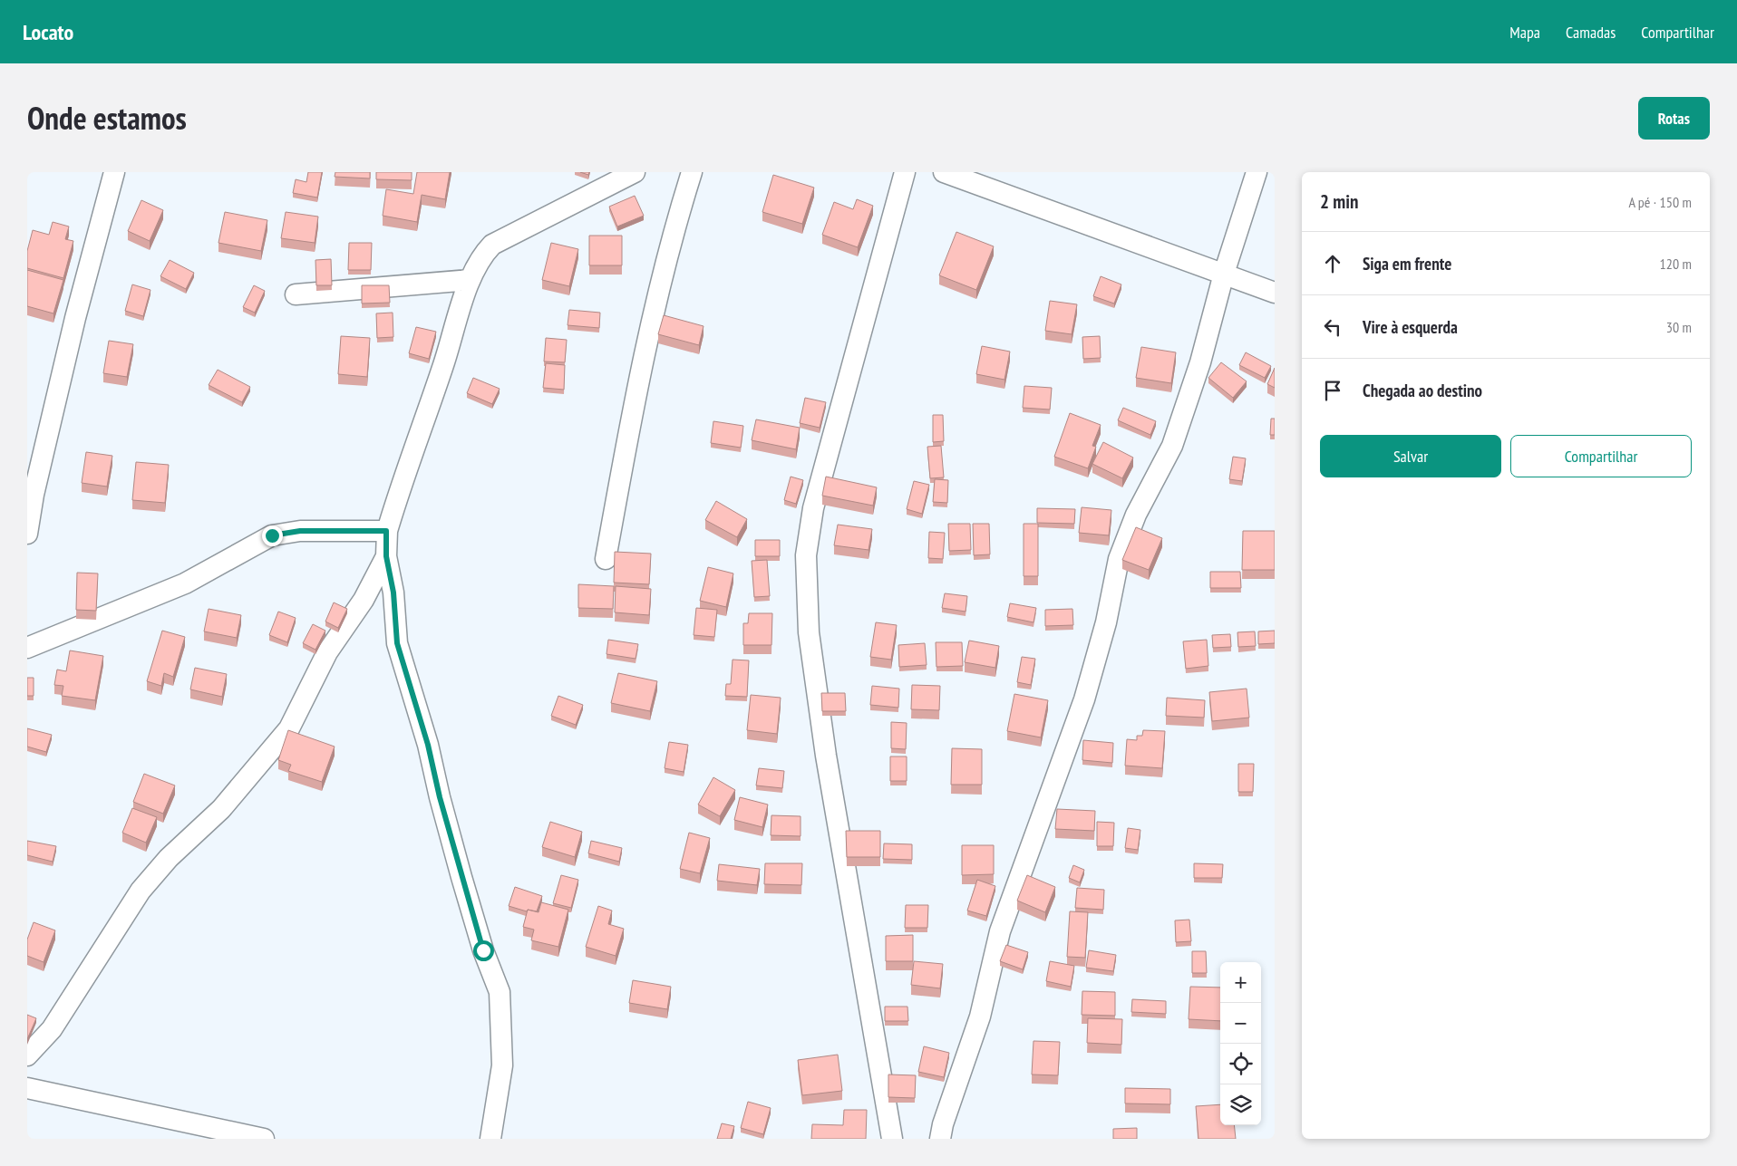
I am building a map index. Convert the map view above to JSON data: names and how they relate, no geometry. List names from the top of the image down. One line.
{"page":{"header":"Locato","nav":["Mapa","Camadas","Compartilhar"],"title":"Onde estamos","buttons":["Rotas",["Salvar","Compartilhar"]],"heading":["2 min","A pé · 150 m"],"list":[["Siga em frente","120 m"],["Vire à esquerda","30 m"],"Chegada ao destino"],"map_buttons":["+","−"]}}
